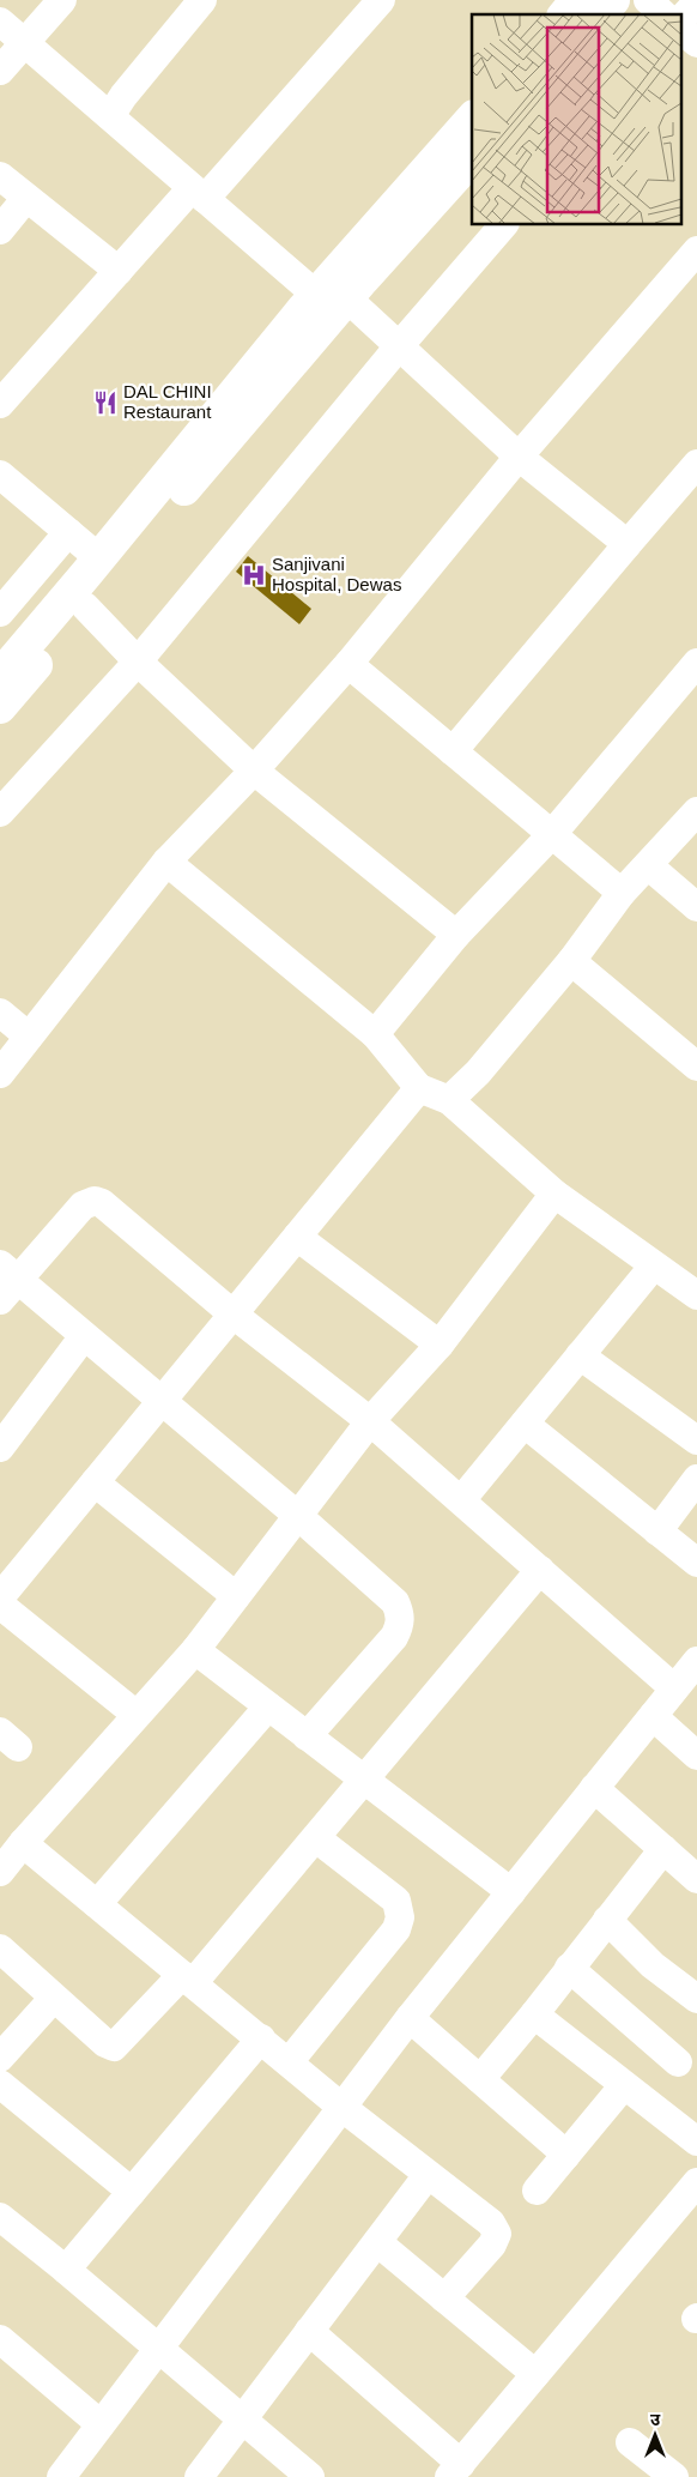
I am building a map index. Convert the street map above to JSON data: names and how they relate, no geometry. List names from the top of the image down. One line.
{"places":{"restaurant":["DAL CHINI Restaurant"],"hospital":["Sanjivani Hospital, Dewas"]},"north":"top"}
